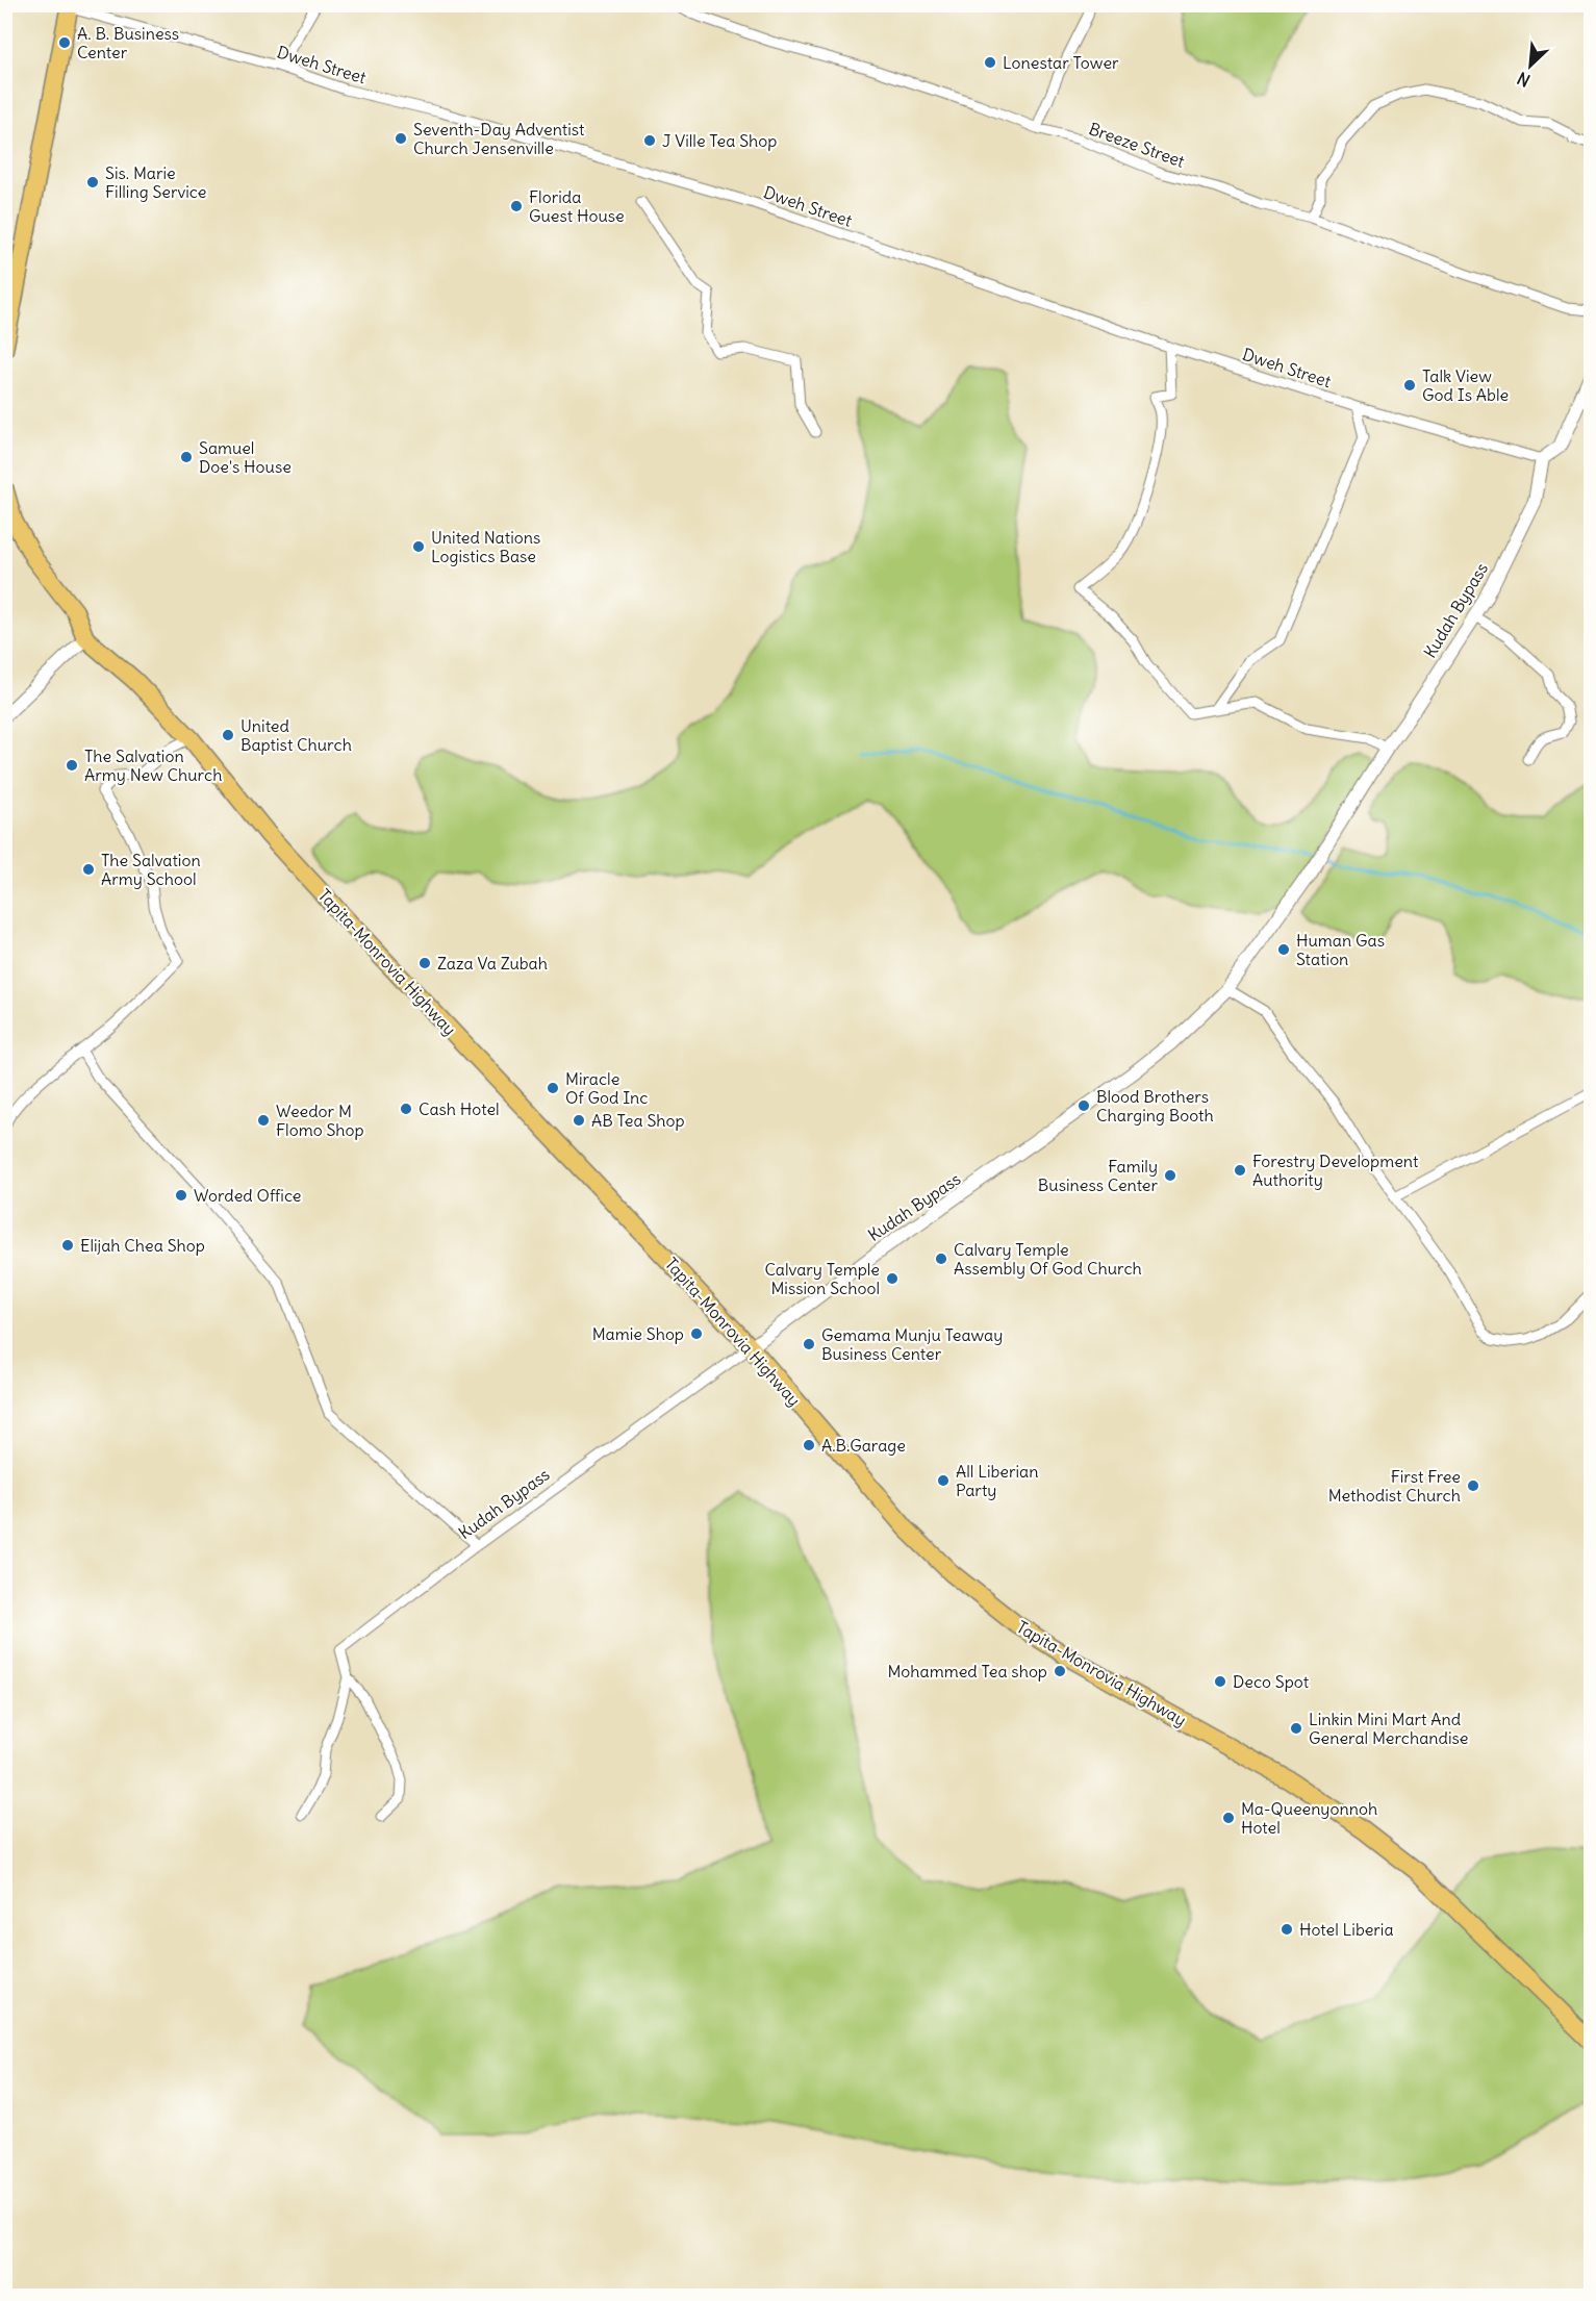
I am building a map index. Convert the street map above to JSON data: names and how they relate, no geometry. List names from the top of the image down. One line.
{"streets":{"highway":["Tapita-Monrovia Highway"],"street":["Dweh Street","Breeze Street","Kudah Bypass"]},"crossings":[["Dweh Street","Kudah Bypass"],["Kudah Bypass","Tapita-Monrovia Highway"]],"places":["A. B. Business Center","Lonestar Tower","Seventh-Day Adventist Church Jensenville","J Ville Tea Shop","Sis. Marie Filling Service","Florida Guest House","Talk View God Is Able","Samuel Doe's House","United Nations Logistics Base","United Baptist Church","The Salvation Army New Church","The Salvation Army School","Human Gas Station","Zaza Va Zubah","Miracle Of God Inc","Blood Brothers Charging Booth","Cash Hotel","Weedor M Flomo Shop","AB Tea Shop","Forestry Development Authority","Family Business Center","Worded Office","Elijah Chea Shop","Calvary Temple Assembly Of God Church","Calvary Temple Mission School","Mamie Shop","Gemama Munju Teaway Business Center","A.B.Garage","All Liberian Party","First Free Methodist Church","Mohammed Tea shop","Deco Spot","Linkin Mini Mart And General Merchandise","Ma-Queenyonnoh Hotel","Hotel Liberia"],"north":"bottom left"}
